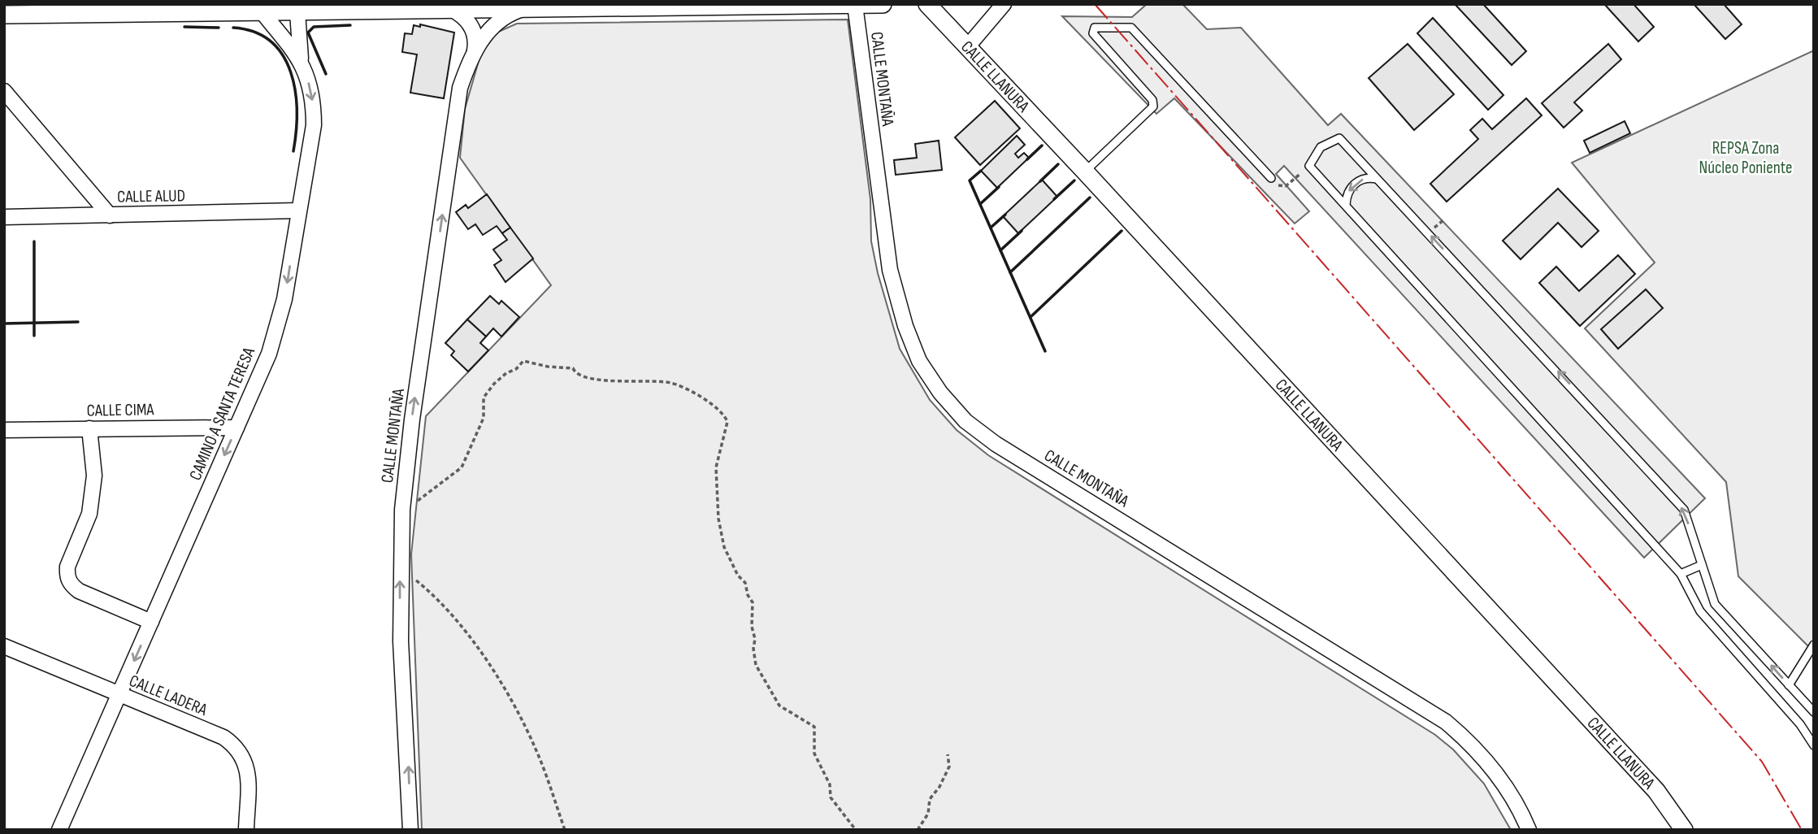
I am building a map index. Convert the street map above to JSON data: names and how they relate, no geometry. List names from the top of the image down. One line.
{"streets":{"street":["CALLE LLANURA","CALLE MONTAÑA","CALLE ALUD","CALLE CIMA","CAMINO A SANTA TERESA","CALLE LADERA"]},"crossings":[["CALLE ALUD","CAMINO A SANTA TERESA"],["CALLE CIMA","CAMINO A SANTA TERESA"],["CAMINO A SANTA TERESA","CALLE LADERA"]],"one_way":["CALLE MONTAÑA","CAMINO A SANTA TERESA"],"parks":["REPSA Zona Núcleo Poniente"]}
